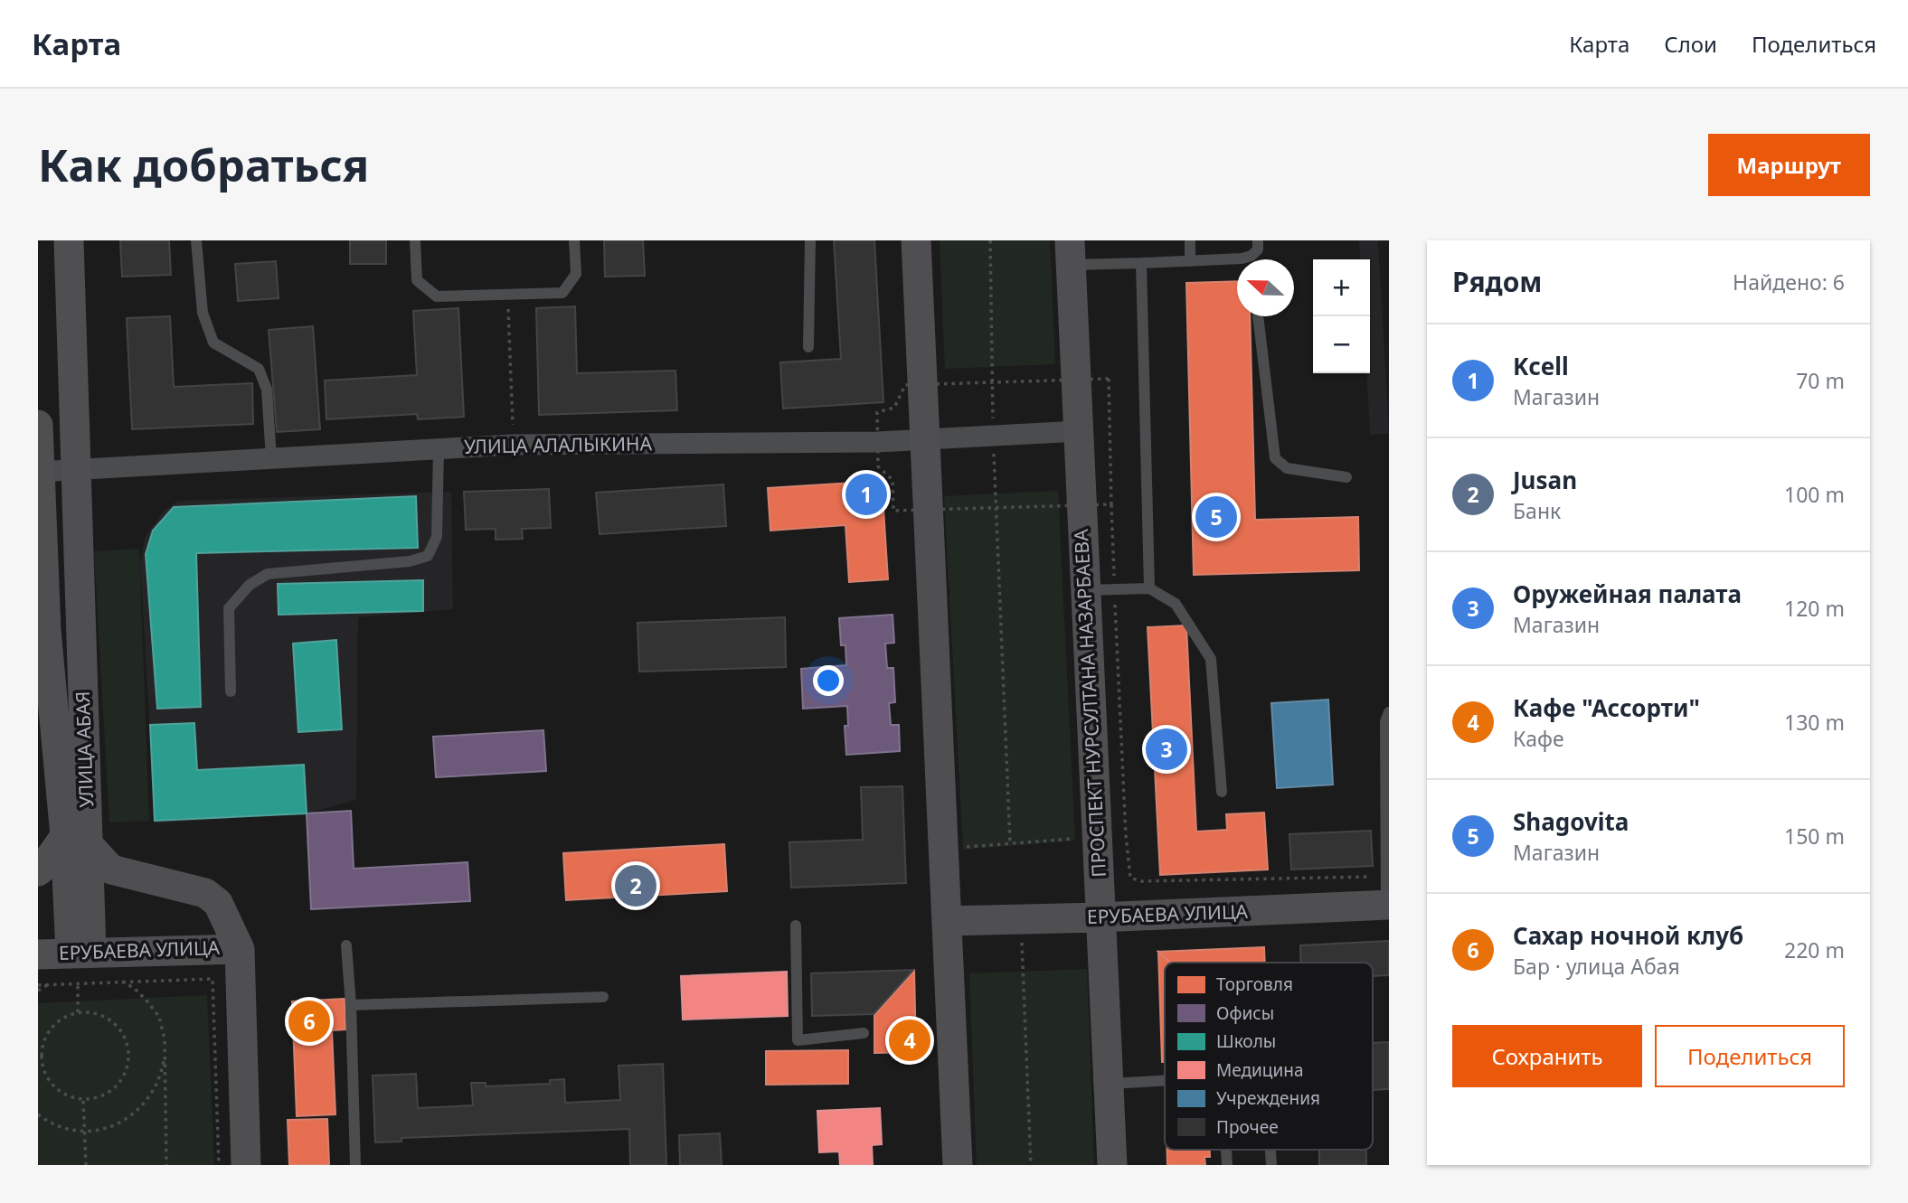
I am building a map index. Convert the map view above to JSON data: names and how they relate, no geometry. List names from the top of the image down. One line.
{"streets":{"main road":["ПРОСПЕКТ НУРСУЛТАНА НАЗАРБАЕВА","УЛИЦА АБАЯ","ЕРУБАЕВА УЛИЦА"],"street":["УЛИЦА АЛАЛЫКИНА"]},"crossings":[["УЛИЦА АЛАЛЫКИНА","ПРОСПЕКТ НУРСУЛТАНА НАЗАРБАЕВА"],["УЛИЦА АЛАЛЫКИНА","УЛИЦА АБАЯ"],["ПРОСПЕКТ НУРСУЛТАНА НАЗАРБАЕВА","ЕРУБАЕВА УЛИЦА"]],"legend":["Торговля","Офисы","Школы","Медицина","Учреждения","Прочее"],"north":"left","page":{"header":"Карта","nav":["Карта","Слои","Поделиться"],"buttons":["Маршрут",["Сохранить","Поделиться"]],"title":"Как добраться","heading":["Рядом","Найдено: 6"],"map_buttons":["+","−"],"list":[{"mark":"1","name":"Kcell","note":"Магазин","value":"70 m"},{"mark":"2","name":"Jusan","note":"Банк","value":"100 m"},{"mark":"3","name":"Оружейная палата","note":"Магазин","value":"120 m"},{"mark":"4","name":"Кафе \"Ассорти\"","note":"Кафе","value":"130 m"},{"mark":"5","name":"Shagovita","note":"Магазин","value":"150 m"},{"mark":"6","name":"Сахар ночной клуб","note":"Бар · улица Абая","value":"220 m"}],"pins":["1","5","3","2","6","4"]}}
